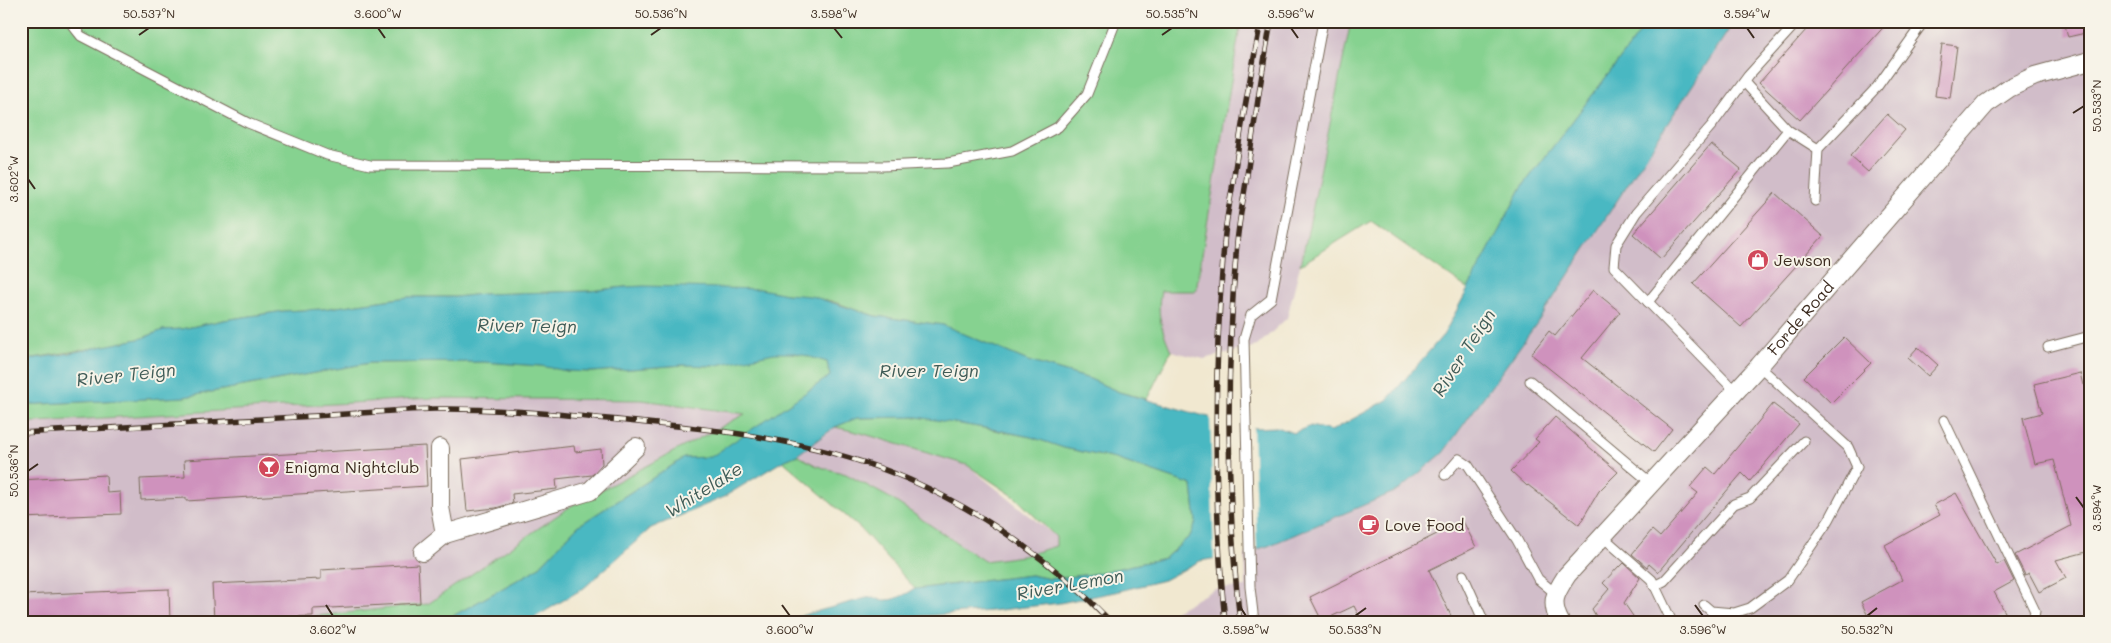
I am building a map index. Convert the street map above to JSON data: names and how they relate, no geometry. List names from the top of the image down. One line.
{"streets":{"street":["Forde Road"]},"water":["River Teign","Whitelake","River Lemon"],"places":{"shop":["Jewson"],"bar":["Enigma Nightclub"],"cafe":["Love Food"]},"coordinates":["50.537°N","3.600°W","50.536°N","3.598°W","50.535°N","3.596°W","3.594°W","50.533°N","3.602°W","50.532°N"]}
